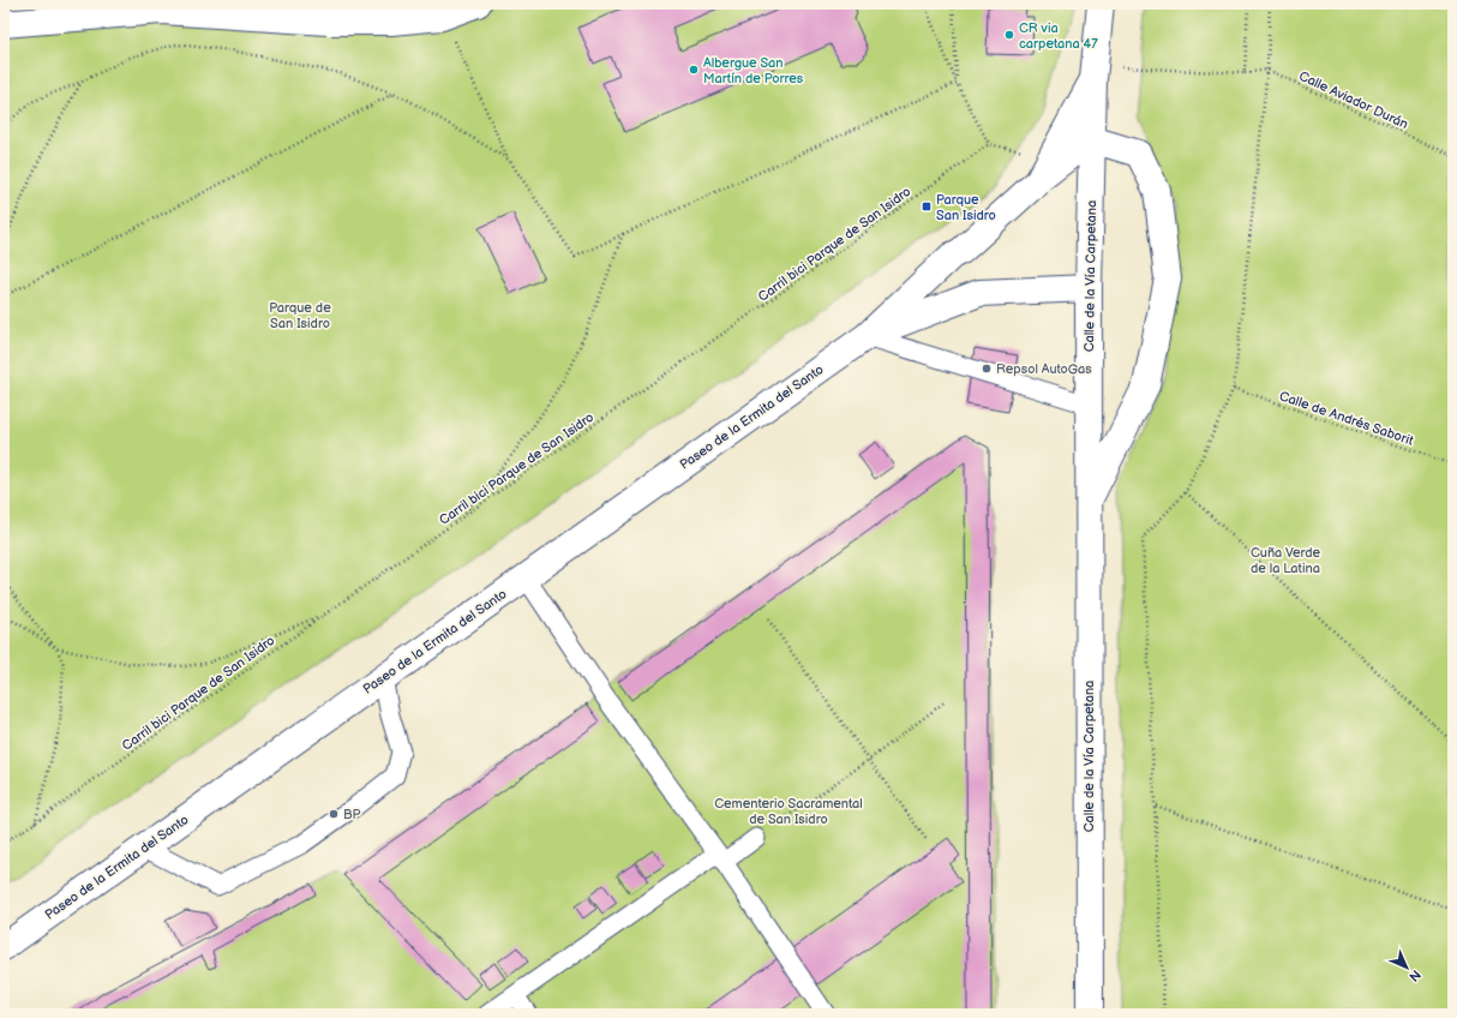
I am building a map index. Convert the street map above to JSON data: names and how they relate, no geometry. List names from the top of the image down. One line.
{"streets":{"street":["Calle de la Vía Carpetana","Paseo de la Ermita del Santo"],"path":["Calle Aviador Durán","Carril bici Parque de San Isidro","Calle de Andrés Saborit"]},"crossings":[["Calle de la Vía Carpetana","Paseo de la Ermita del Santo"]],"parks":["Parque de San Isidro","Cuña Verde de la Latina","Cementerio Sacramental de San Isidro"],"places":{"other":["CR via carpetana 47","Albergue San Martín de Porres","Repsol AutoGas","BP"],"transit":["Parque San Isidro"]},"north":"bottom right"}
